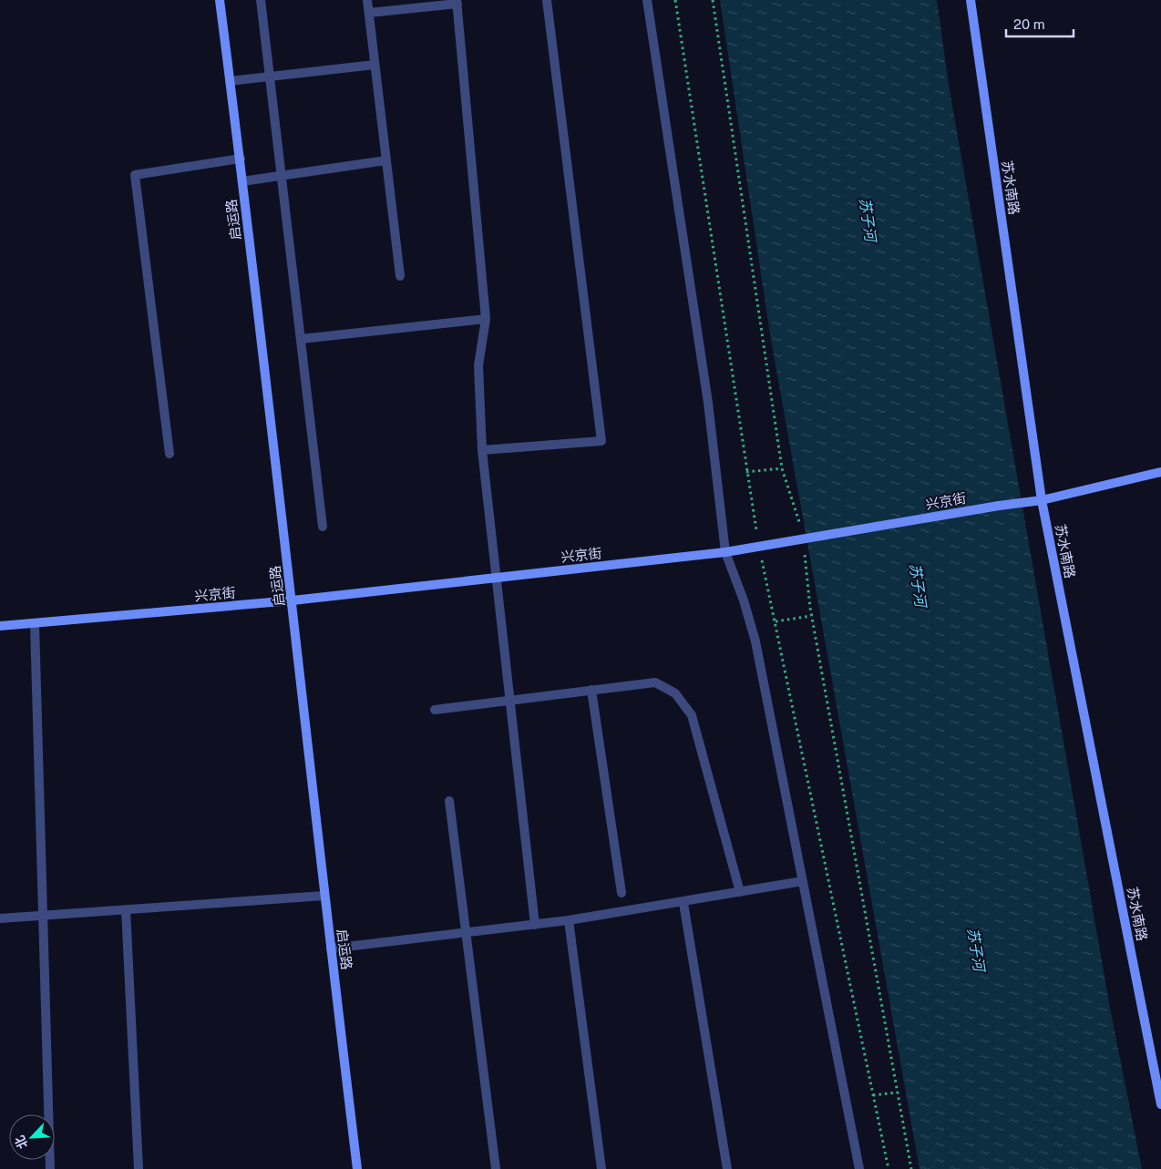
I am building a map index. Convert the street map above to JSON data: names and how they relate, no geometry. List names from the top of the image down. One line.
{"streets":{"street":["苏水南路","启运路","兴京街"]},"crossings":[["苏水南路","兴京街"],["启运路","兴京街"]],"water":["苏子河"],"scale_bar":"20 m","north":"bottom left"}
